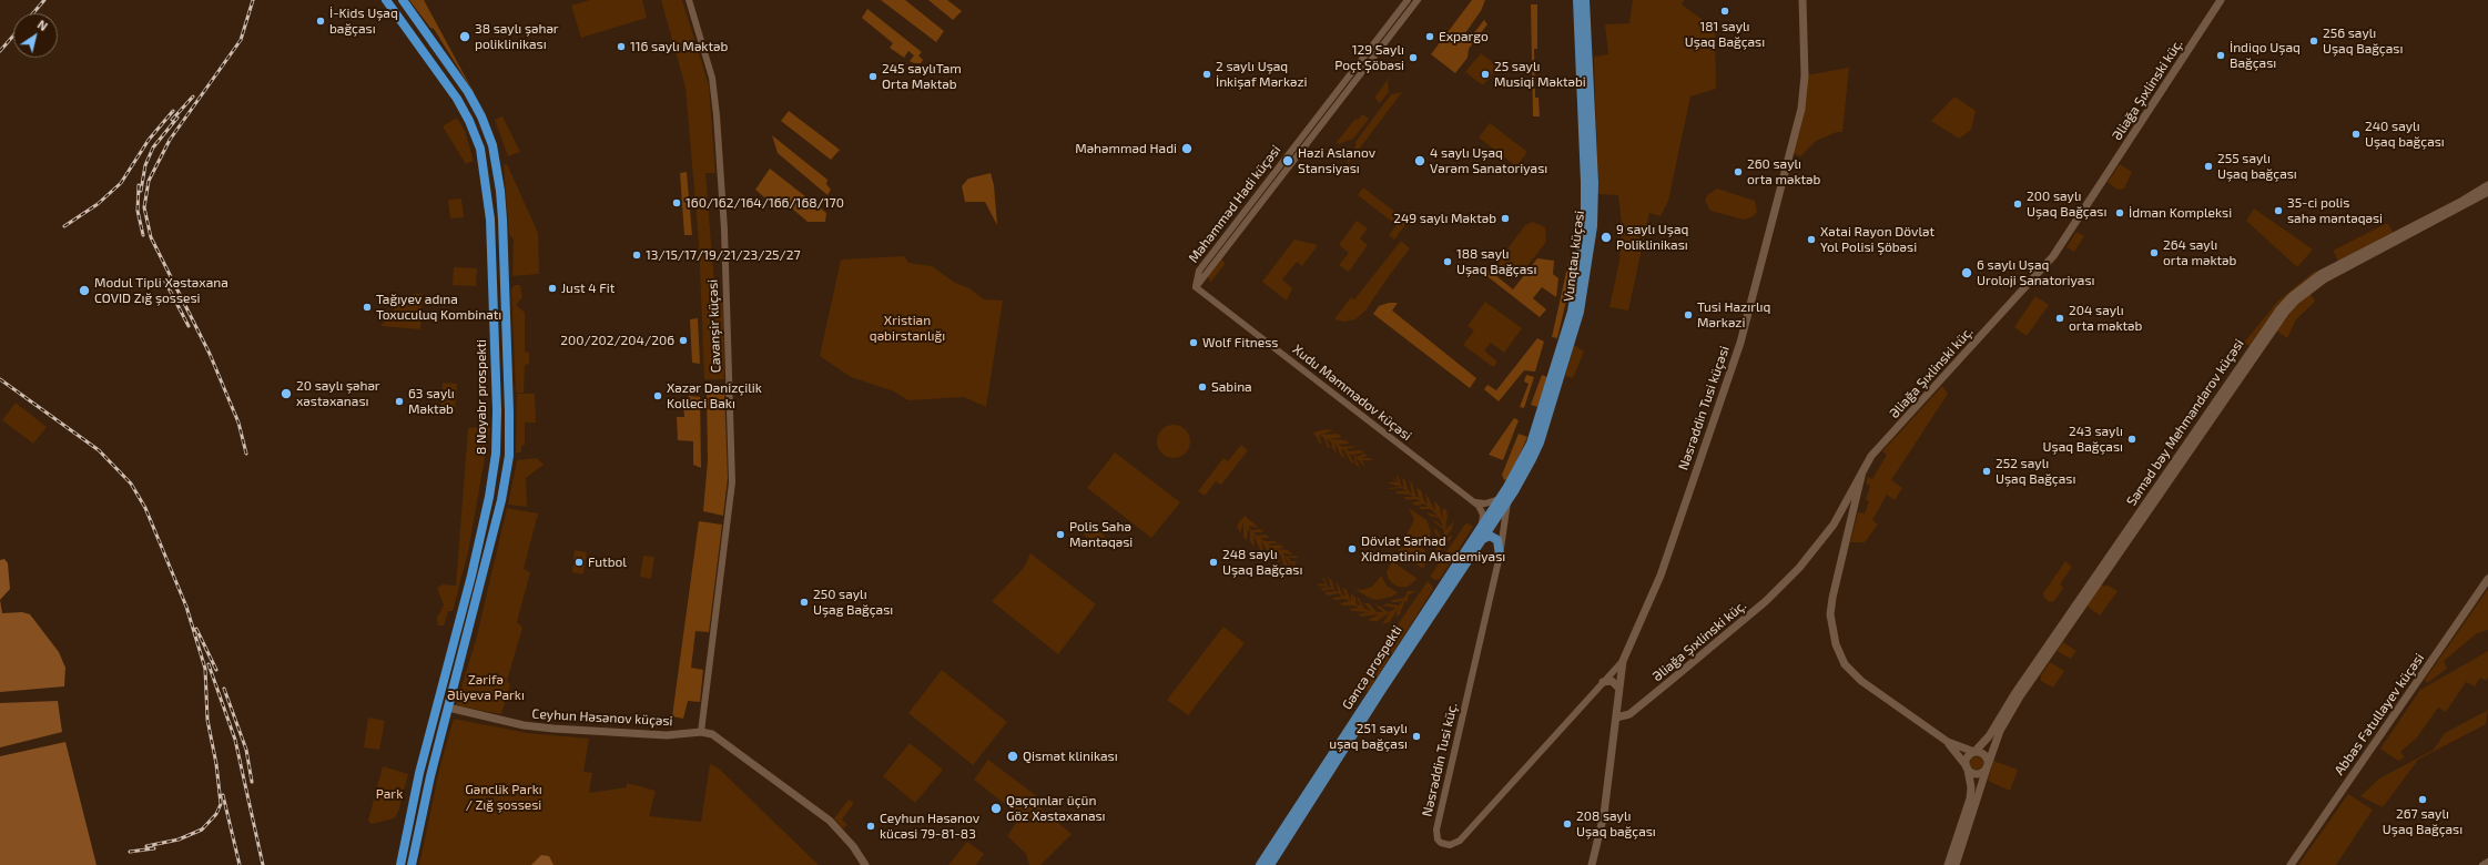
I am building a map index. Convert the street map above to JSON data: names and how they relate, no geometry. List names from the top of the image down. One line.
{"streets":{"highway":["8 Noyabr prospekti"],"main road":["Əliağa Şıxlinski küç.","Vunqtau küçəsi","Nəsrəddin Tusi küçəsi","Səməd bəy Mehmandarov küçəsi","Gəncə prospekti","Abbas Fətullayev küçəsi","Ceyhun Həsənov küçəsi"],"street":["Məhəmməd Hadi küçəsi","Cavanşir küçəsi","Xudu Məmmədov küçəsi","Nəsrəddin Tusi küç."]},"crossings":[["Məhəmməd Hadi küçəsi","Xudu Məmmədov küçəsi"],["Vunqtau küçəsi","Gəncə prospekti"],["Cavanşir küçəsi","Ceyhun Həsənov küçəsi"],["8 Noyabr prospekti","Ceyhun Həsənov küçəsi"],["Nəsrəddin Tusi küçəsi","Nəsrəddin Tusi küç."]],"parks":["Xristian qəbirstanlığı","Zərifə Əliyeva Parkı","Gənclik Parkı / Zığ şossesi","Park"],"places":["181 saylı Uşaq Bağçası","İ-Kids Uşaq bağçası","38 saylı şəhər poliklinikası","Expargo","256 saylı Uşaq Bağçası","116 saylı Məktəb","İndiqo Uşaq Bağçası","129 Saylı Poçt Şöbəsi","2 saylı Uşaq İnkişaf Mərkəzi","25 saylı Musiqi Məktəbi","245 saylıTam Orta Məktəb","240 saylı Uşaq bağçası","Məhəmməd Hadi","Həzi Aslanov Stansiyası","4 saylı Uşaq Vərəm Sanatoriyası","255 saylı Uşaq bağçası","260 saylı orta məktəb","160/162/164/166/168/170","200 saylı Uşaq Bağçası","35-ci polis sahə məntəqəsi","İdman Kompleksi","249 saylı Məktəb","9 saylı Uşaq Poliklinikası","Xətai Rayon Dövlət Yol Polisi Şöbəsi","264 saylı orta məktəb","13/15/17/19/21/23/25/27","188 saylı Uşaq Bağçası","6 saylı Uşaq Uroloji Sanatoriyası","Just 4 Fit","Modul Tipli Xəstəxana COVID Zığ şossesi","Tağıyev adına Toxuculuq Kombinatı","Tusi Hazırlıq Mərkəzi","204 saylı orta məktəb","200/202/204/206","Wolf Fitness","Sabina","20 saylı şəhər xəstəxanası","Xəzər Dənizçilik Kolleci Bakı","63 saylı Məktəb","243 saylı Uşaq Bağçası","252 saylı Uşaq Bağçası","Polis Sahə Məntəqəsi","Dövlət Sərhəd Xidmətinin Akademiyası","Futbol","248 saylı Uşaq Bağçası","250 saylı Uşag Bağçası","251 saylı uşaq bağçası","Qismət klinikası","267 saylı Uşaq Bağçası","Qaçqınlar üçün Göz Xəstəxanası","208 saylı Uşaq bağçası","Ceyhun Həsənov kücəsi 79-81-83"],"north":"top right"}
